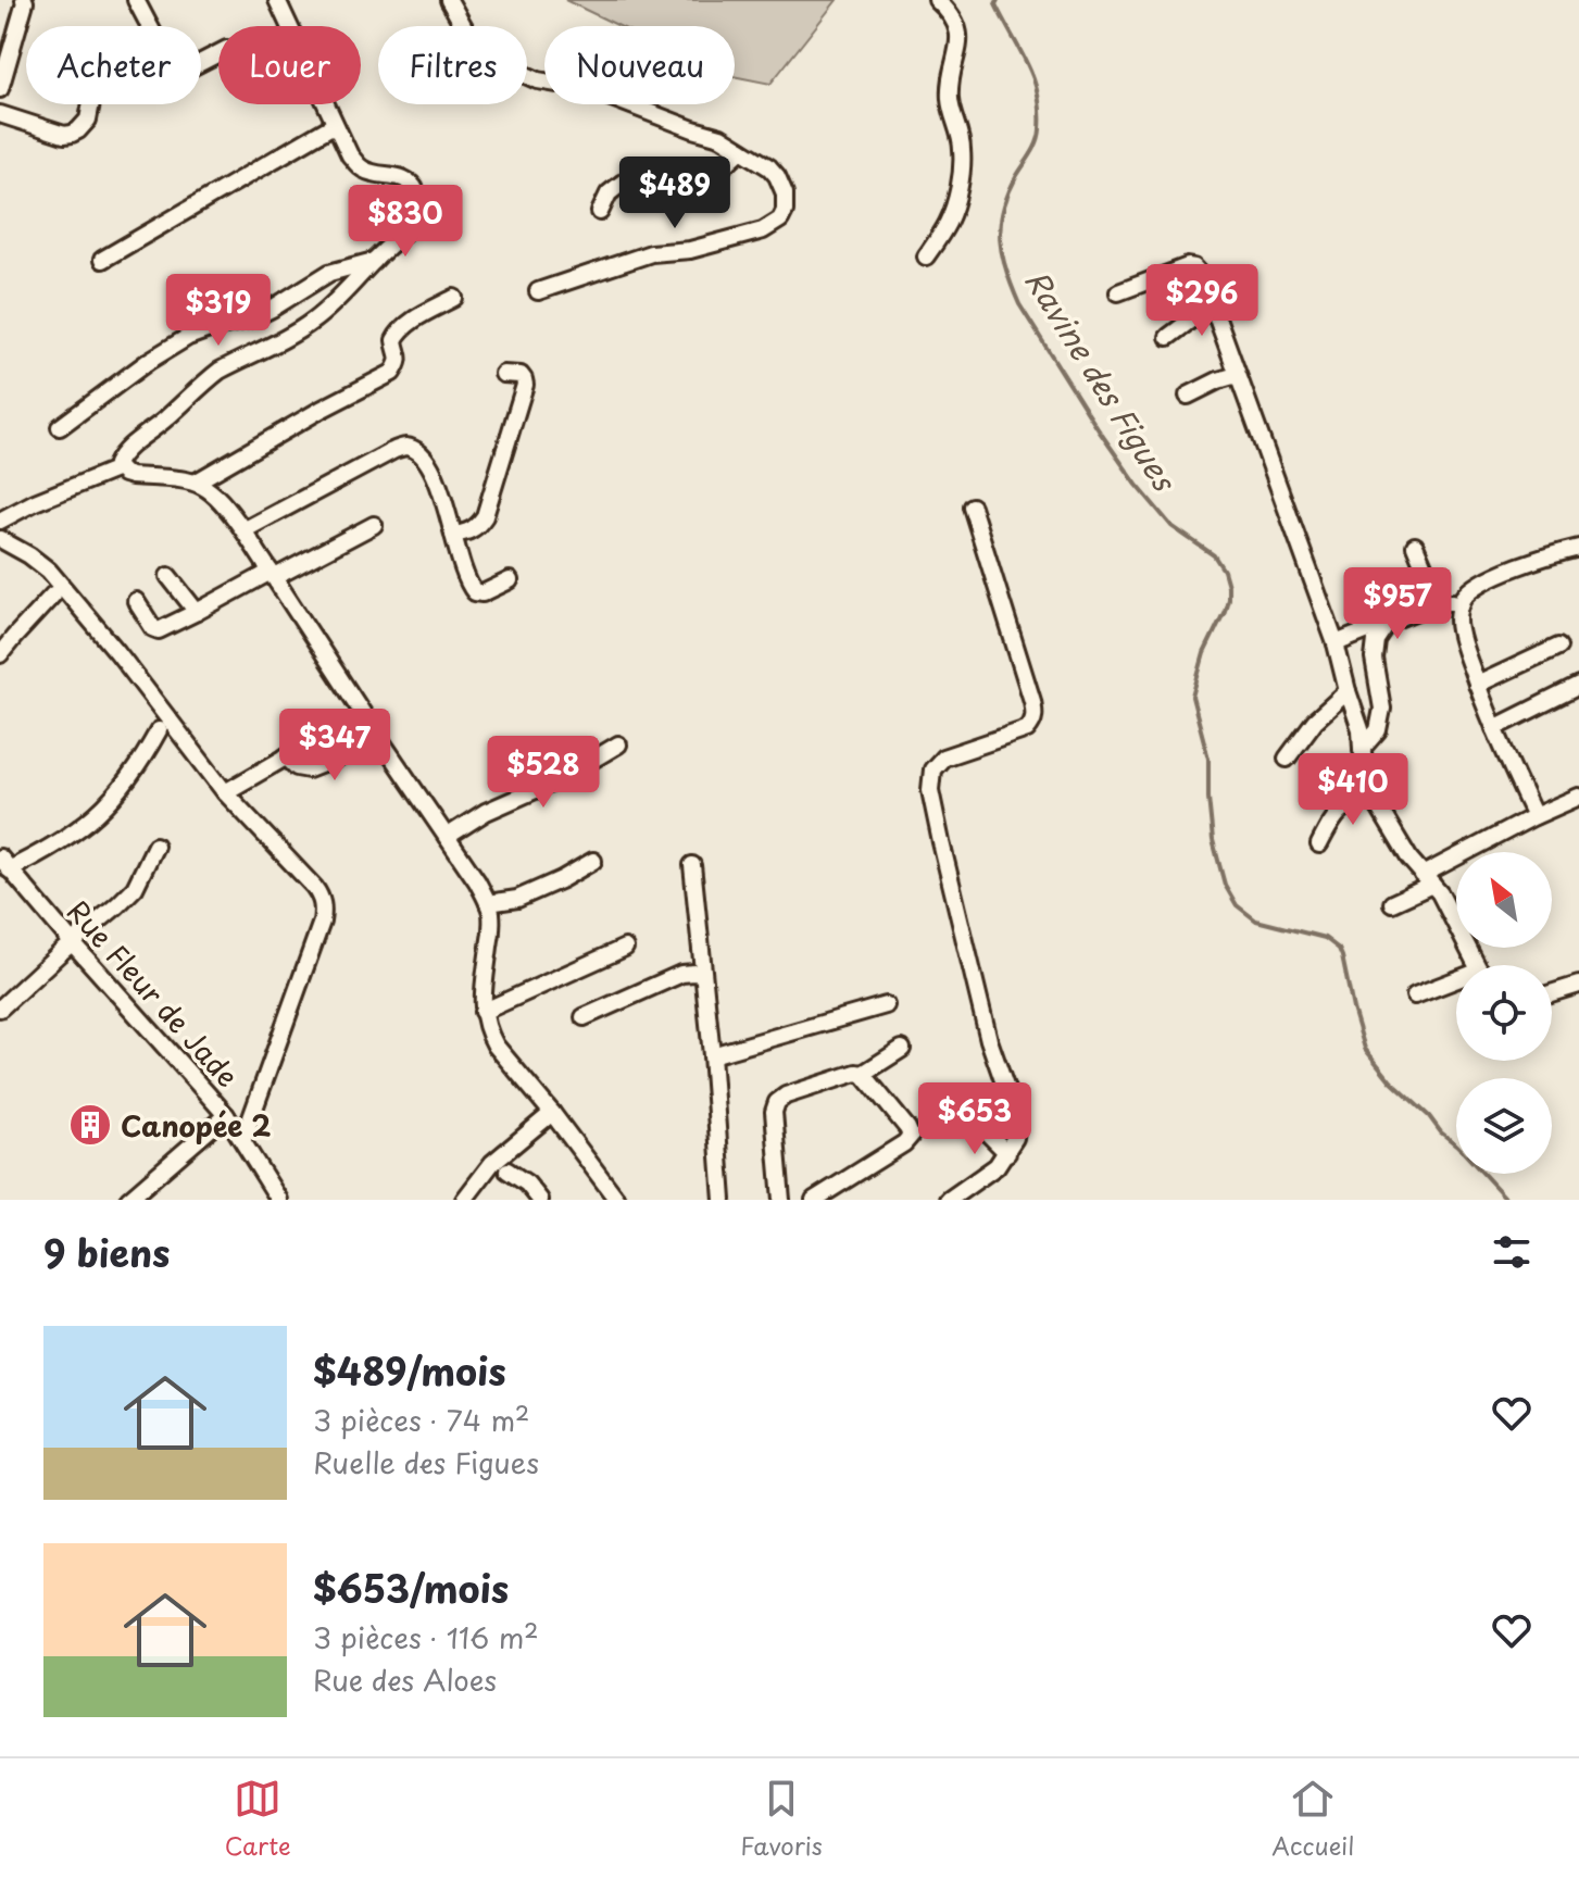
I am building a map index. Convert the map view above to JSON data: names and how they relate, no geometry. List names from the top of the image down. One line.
{"streets":{"street":["Rue Fleur de Jade"]},"water":["Ravine des Figues"],"places":{"building":["Canopée 2"]},"north":"top left","page":{"chip":["Acheter","Louer","Filtres","Nouveau"],"price":["$489","$830","$296","$319","$957","$347","$528","$410","$653"],"heading":"9 biens","list":[{"name":"$489/mois","note":"3 pièces · 74 m² · Ruelle des Figues"},{"name":"$653/mois","note":"3 pièces · 116 m² · Rue des Aloes"}],"tabs":["Carte","Favoris","Accueil"]}}
